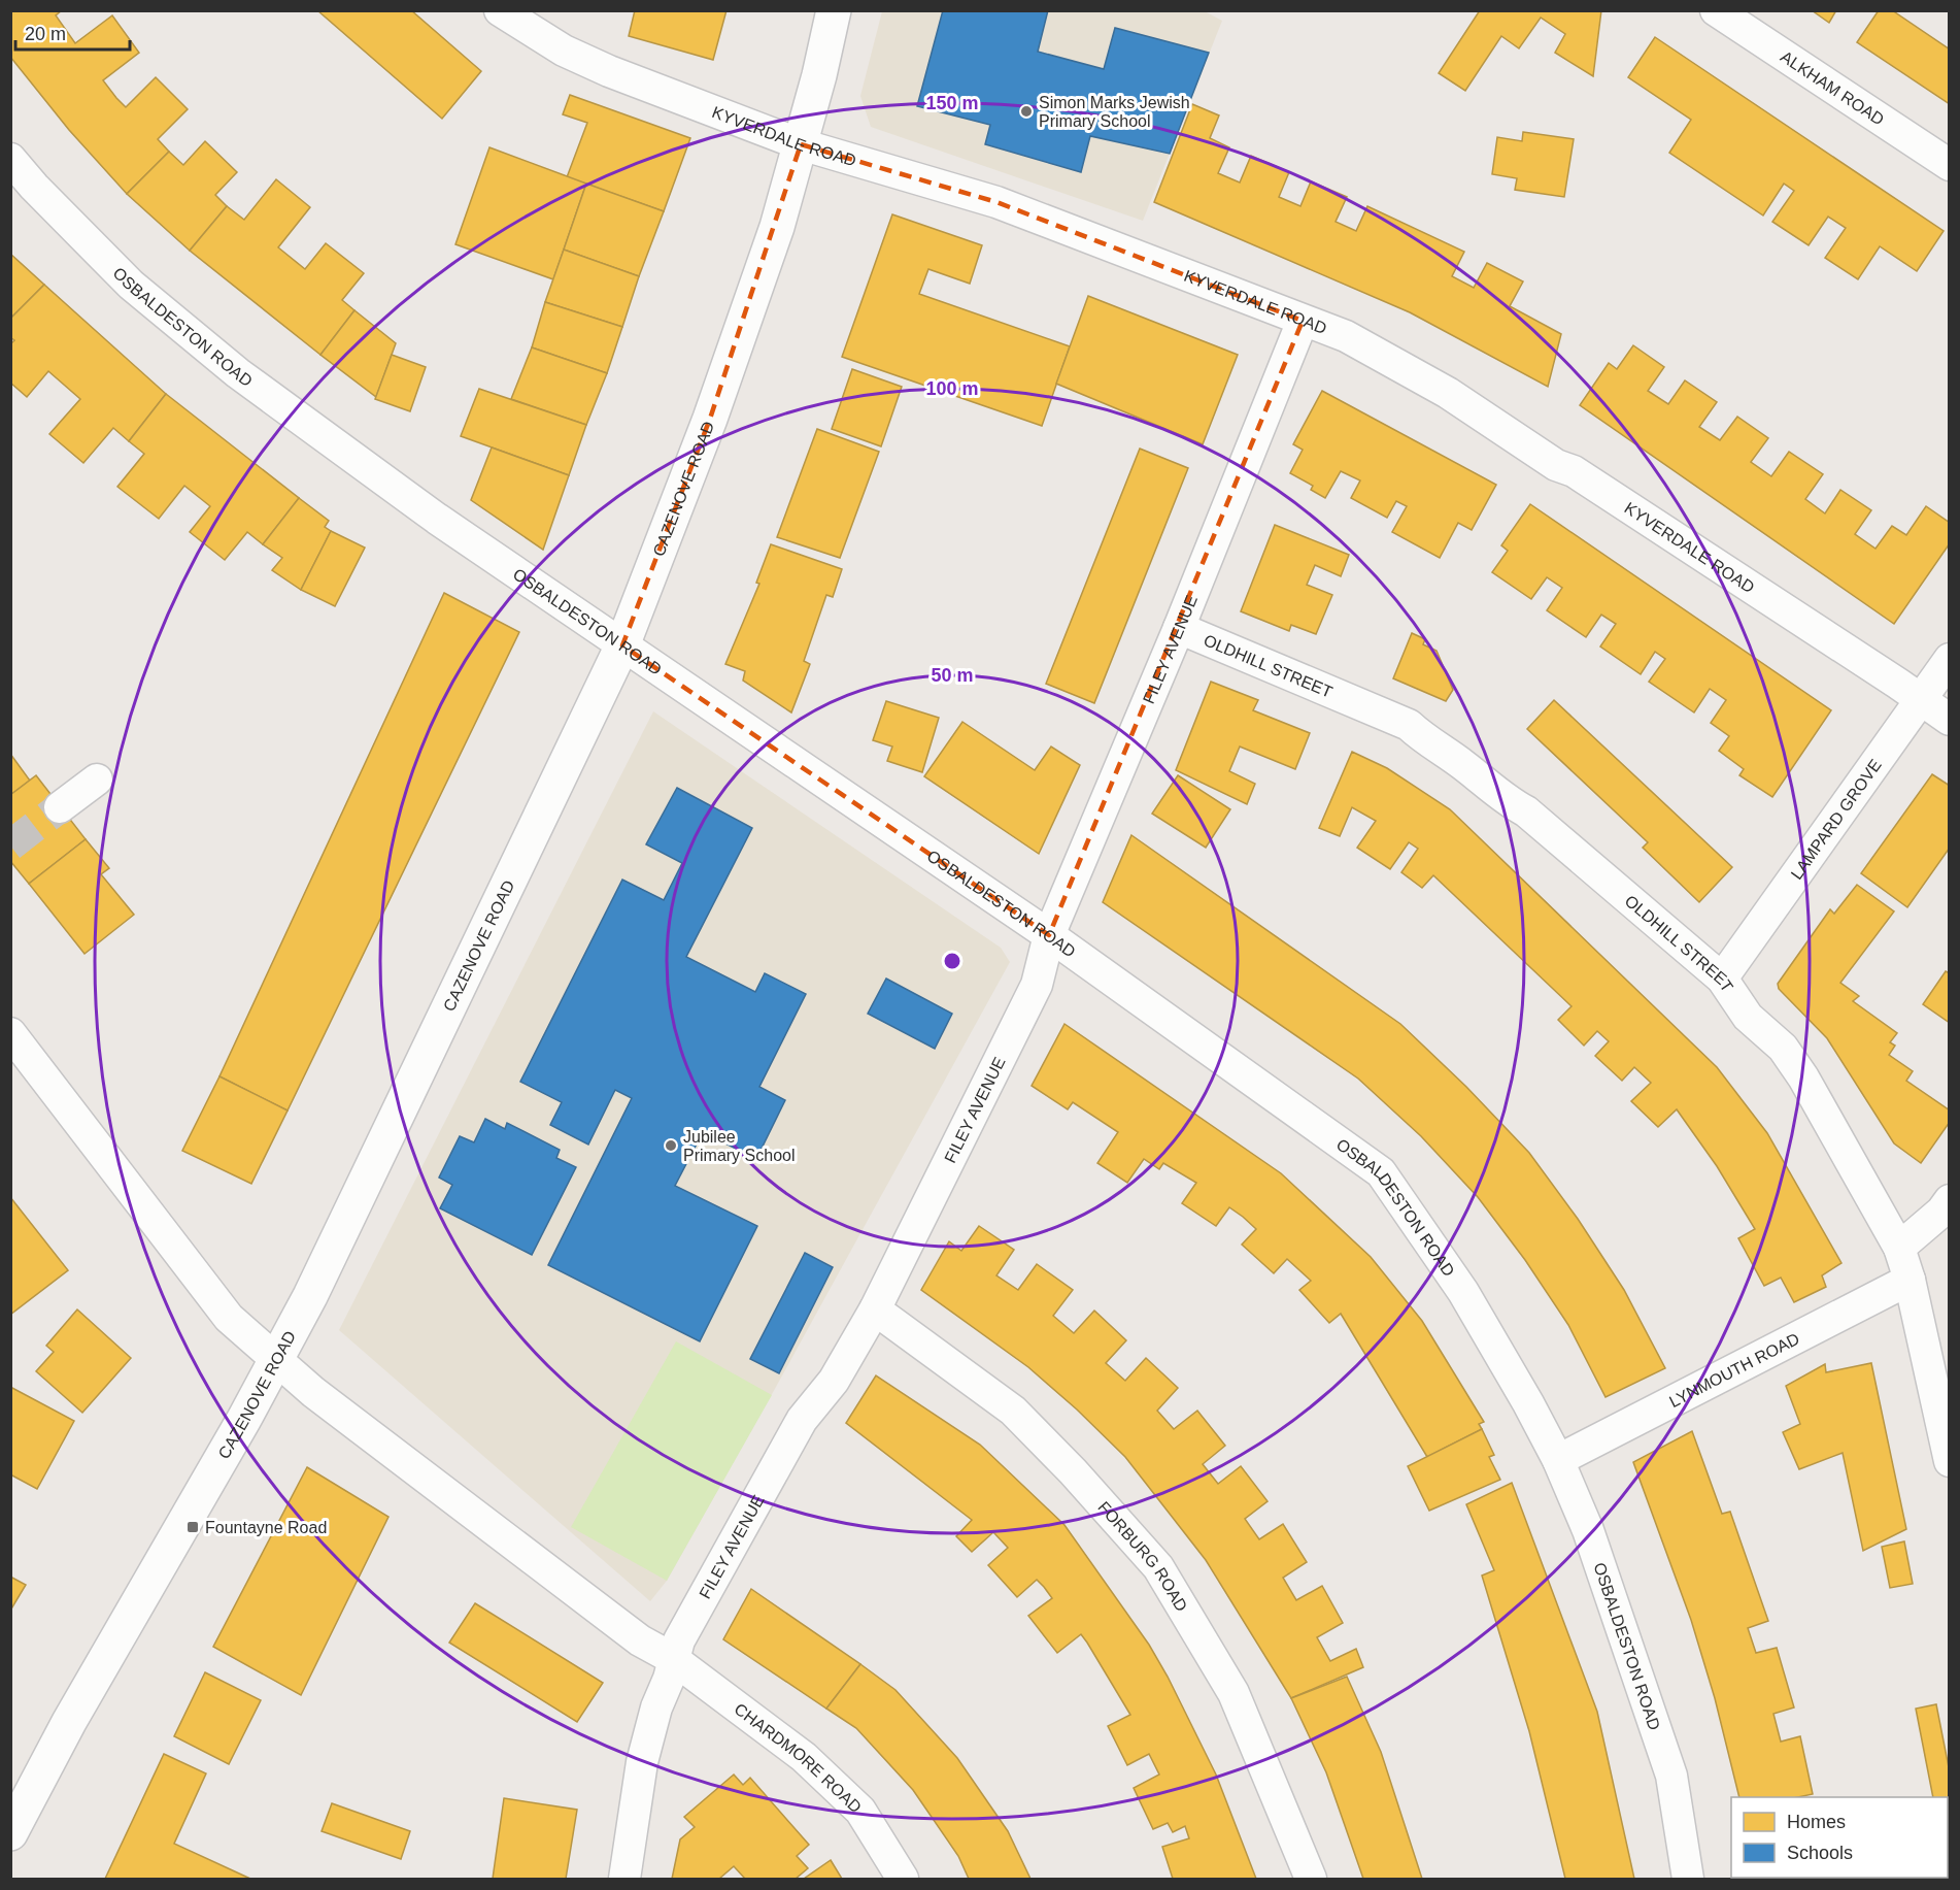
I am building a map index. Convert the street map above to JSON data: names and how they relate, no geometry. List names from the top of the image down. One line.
{"streets":{"street":["ALKHAM ROAD","KYVERDALE ROAD","OSBALDESTON ROAD","CAZENOVE ROAD","FILEY AVENUE","OLDHILL STREET","LAMPARD GROVE","LYNMOUTH ROAD","FORBURG ROAD","CHARDMORE ROAD"]},"crossings":[["KYVERDALE ROAD","CAZENOVE ROAD"],["KYVERDALE ROAD","FILEY AVENUE"],["KYVERDALE ROAD","LAMPARD GROVE"],["OSBALDESTON ROAD","CAZENOVE ROAD"],["OSBALDESTON ROAD","FILEY AVENUE"],["OSBALDESTON ROAD","LYNMOUTH ROAD"],["FILEY AVENUE","OLDHILL STREET"],["FILEY AVENUE","FORBURG ROAD"],["FILEY AVENUE","CHARDMORE ROAD"],["OLDHILL STREET","LAMPARD GROVE"],["OLDHILL STREET","LYNMOUTH ROAD"]],"places":{"other":["Simon Marks Jewish Primary School","Jubilee Primary School"],"transit":["Fountayne Road"]},"legend":["Homes","Schools"],"scale_bar":"20 m","rings":["150 m","100 m","50 m"]}
